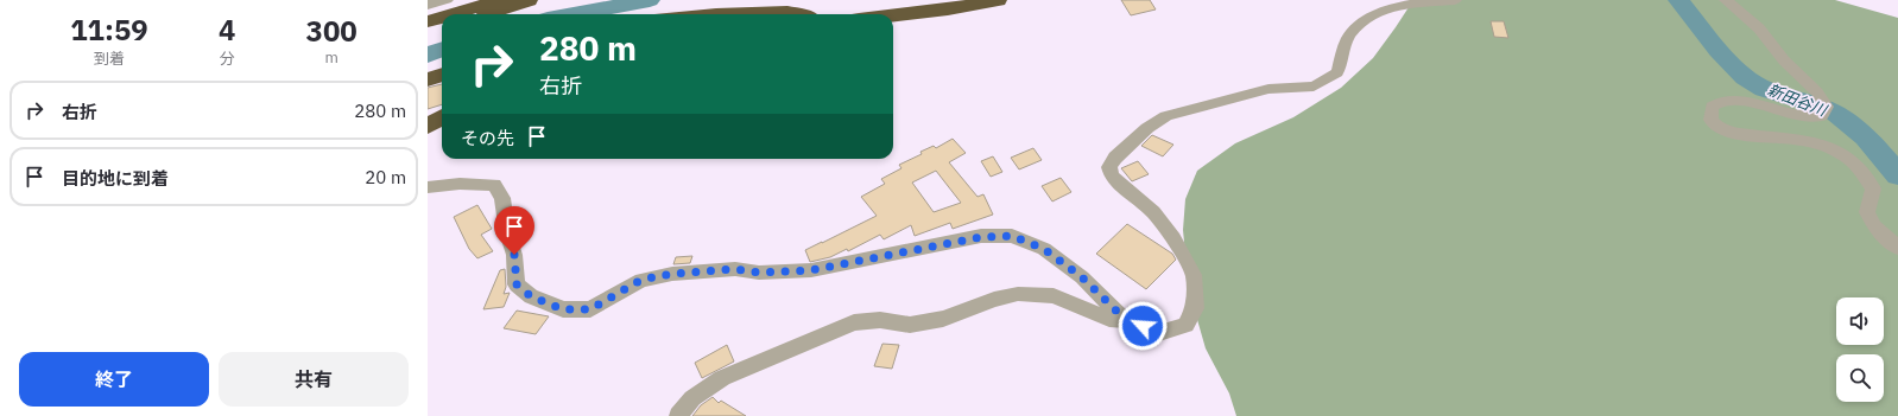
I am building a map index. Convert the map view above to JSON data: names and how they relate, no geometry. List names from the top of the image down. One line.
{"water":["新田谷川"],"page":{"eta":["11:59","到着","4","分","300","m"],"turn":["280 m","右折"],"list":[{"name":"右折","value":"280 m"},{"name":"目的地に到着","value":"20 m"}],"then":"その先","buttons":["終了","共有"]}}
